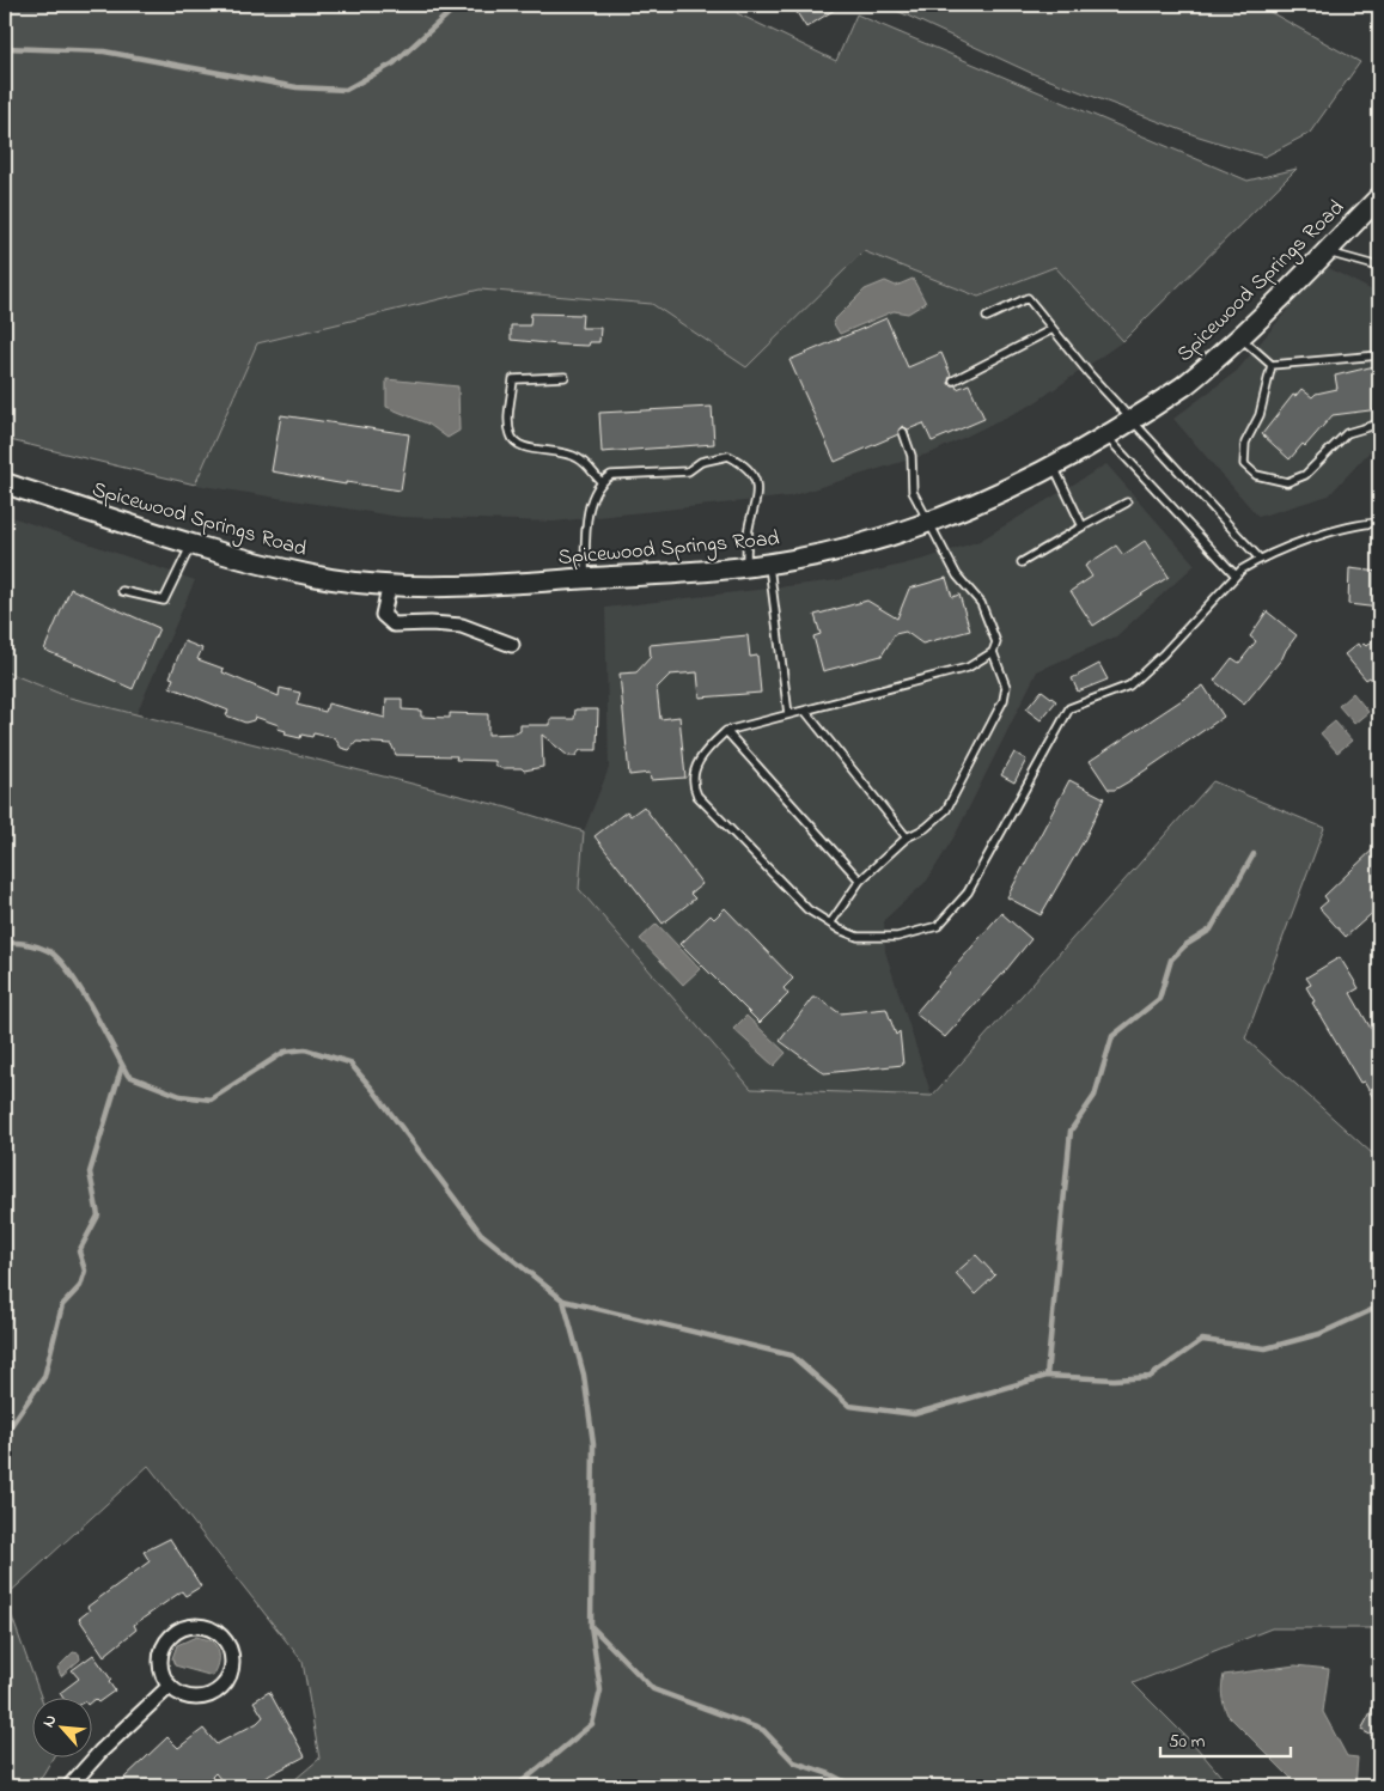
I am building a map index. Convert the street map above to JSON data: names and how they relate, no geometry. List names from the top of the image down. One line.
{"streets":{"main road":["Spicewood Springs Road"]},"scale_bar":"50 m","north":"top left"}
